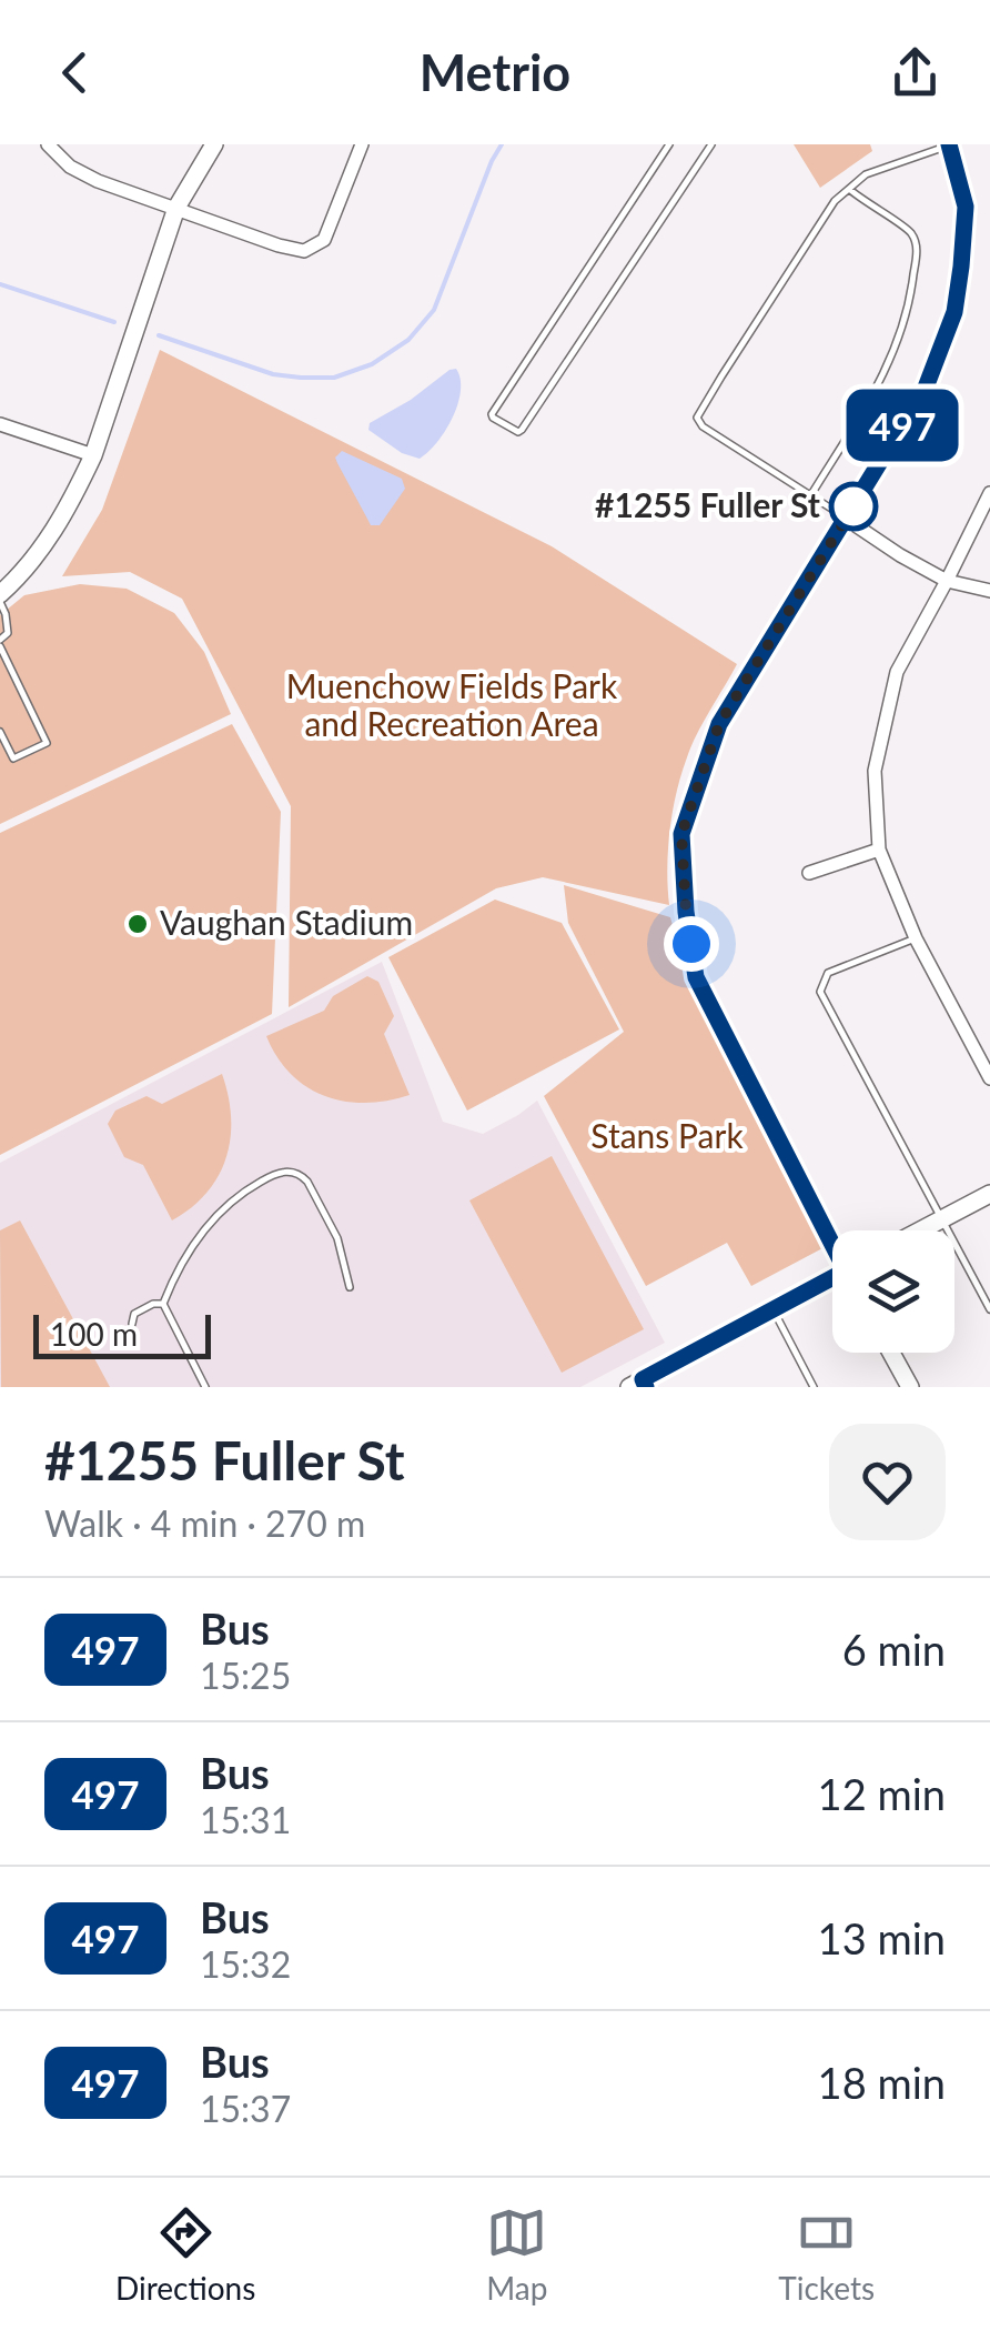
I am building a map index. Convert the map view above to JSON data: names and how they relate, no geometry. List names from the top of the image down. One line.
{"parks":["Muenchow Fields Park and Recreation Area","Stans Park"],"places":["#1255 Fuller St","Vaughan Stadium"],"lines":["bus line 497"],"scale_bar":"100 m","page":{"header":"Metrio","on_map":"497","scale":"100 m","heading":["#1255 Fuller St","Walk · 4 min · 270 m"],"list":[{"mark":"497","name":"Bus","note":"15:25","value":"6 min"},{"mark":"497","name":"Bus","note":"15:31","value":"12 min"},{"mark":"497","name":"Bus","note":"15:32","value":"13 min"},{"mark":"497","name":"Bus","note":"15:37","value":"18 min"}],"tabs":["Directions","Map","Tickets"]}}
